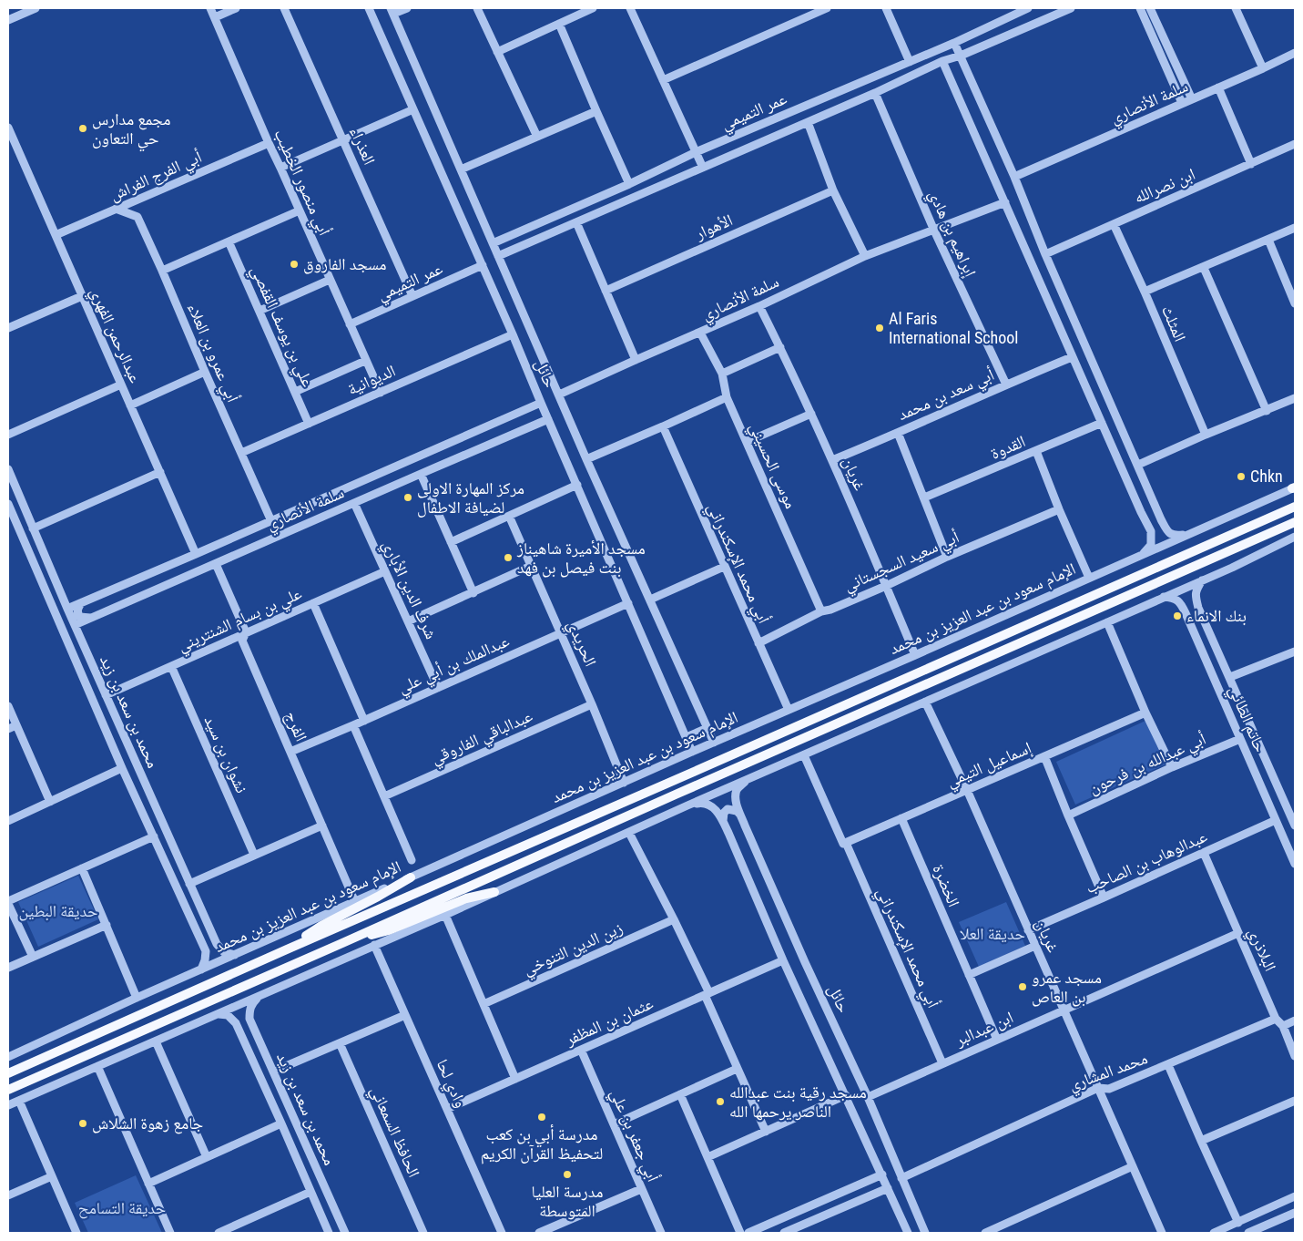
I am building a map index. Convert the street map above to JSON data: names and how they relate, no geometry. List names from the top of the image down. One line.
{"streets":{"main road":["الإمام سعود بن عبد العزيز بن محمد"],"street":["سلمة الأنصاري","عمر التميمي","العذراء","أبي الفرج الفراش","أبي منصور الخطيب","ابن نصرالله","الأهوار","إبراهيم بن هادي","المثلث","علي بن يوسف القفصي","عبدالرحمن الفهري","أبي عمرو بن العلاء","حائل","الديوانية","أبي سعد بن محمد","القدوة","موسى الحسيني","غريان","أبي سعيد السجستاني","أبي محمد الإسكندراني","شرف الدين الأباري","علي بن بسام الشنتريني","الحريدي","عبدالملك بن أبي علي","محمد بن سعد بن زيد","حاتم الطائي","الفرج","عبدالباقي الفاروقي","نشوان بن سيد","أبي عبدالله بن فرحون","إسماعيل التيمي","عبدالوهاب بن الصاحب","الخضرة","زين الدين التنوخي","البلاذري","عثمان بن المظفر","ابن عبدالبر","محمد المشاري","وادي لحا","الحافظ السمعاني","أبي جعفر بن علي"]},"crossings":[["سلمة الأنصاري","إبراهيم بن هادي"],["سلمة الأنصاري","عبدالرحمن الفهري"],["سلمة الأنصاري","أبي عمرو بن العلاء"],["سلمة الأنصاري","حائل"],["سلمة الأنصاري","موسى الحسيني"],["سلمة الأنصاري","غريان"],["سلمة الأنصاري","شرف الدين الأباري"],["سلمة الأنصاري","محمد بن سعد بن زيد"],["سلمة الأنصاري","الفرج"],["عمر التميمي","العذراء"],["عمر التميمي","أبي منصور الخطيب"],["عمر التميمي","حائل"],["أبي الفرج الفراش","أبي منصور الخطيب"],["أبي الفرج الفراش","عبدالرحمن الفهري"],["أبي الفرج الفراش","أبي عمرو بن العلاء"],["أبي منصور الخطيب","الديوانية"],["ابن نصرالله","المثلث"],["إبراهيم بن هادي","أبي سعد بن محمد"],["علي بن يوسف القفصي","الديوانية"],["أبي عمرو بن العلاء","الديوانية"],["حائل","الديوانية"],["حائل","الإمام سعود بن عبد العزيز بن محمد"],["حائل","عبدالملك بن أبي علي"],["حائل","ابن عبدالبر"],["حائل","محمد المشاري"],["أبي سعد بن محمد","غريان"],["موسى الحسيني","أبي سعيد السجستاني"],["غريان","أبي سعيد السجستاني"],["غريان","الإمام سعود بن عبد العزيز بن محمد"],["غريان","إسماعيل التيمي"],["غريان","عبدالوهاب بن الصاحب"],["غريان","ابن عبدالبر"],["غريان","محمد المشاري"],["أبي سعيد السجستاني","أبي محمد الإسكندراني"],["أبي محمد الإسكندراني","الإمام سعود بن عبد العزيز بن محمد"],["أبي محمد الإسكندراني","إسماعيل التيمي"],["أبي محمد الإسكندراني","ابن عبدالبر"],["شرف الدين الأباري","علي بن بسام الشنتريني"],["شرف الدين الأباري","عبدالملك بن أبي علي"],["الإمام سعود بن عبد العزيز بن محمد","الحريدي"],["الإمام سعود بن عبد العزيز بن محمد","محمد بن سعد بن زيد"],["الإمام سعود بن عبد العزيز بن محمد","الفرج"],["علي بن بسام الشنتريني","محمد بن سعد بن زيد"],["علي بن بسام الشنتريني","الفرج"],["علي بن بسام الشنتريني","نشوان بن سيد"],["الحريدي","عبدالملك بن أبي علي"],["الحريدي","عبدالباقي الفاروقي"],["عبدالملك بن أبي علي","الفرج"],["حاتم الطائي","أبي عبدالله بن فرحون"],["حاتم الطائي","عبدالوهاب بن الصاحب"],["إسماعيل التيمي","الخضرة"],["عبدالوهاب بن الصاحب","البلاذري"],["الخضرة","ابن عبدالبر"],["البلاذري","ابن عبدالبر"],["البلاذري","محمد المشاري"],["عثمان بن المظفر","وادي لحا"],["عثمان بن المظفر","أبي جعفر بن علي"]],"parks":["حديقة البطين","حديقة العلا","حديقة التسامح"],"places":["مجمع مدارس حي التعاون","مسجد الفاروق","Al Faris International School","Chkn","مركز المهارة الاولى لضيافة الاطفال","مسجد الأميرة شاهيناز بنت فيصل بن فهد","بنك الانماء","مسجد عمرو بن العاص","مسجد رقية بنت عبدالله الناصر يرحمها الله","مدرسة أبي بن كعب لتحفيظ القرآن الكريم","جامع زهوة الشلاش","مدرسة العليا المتوسطة"]}
